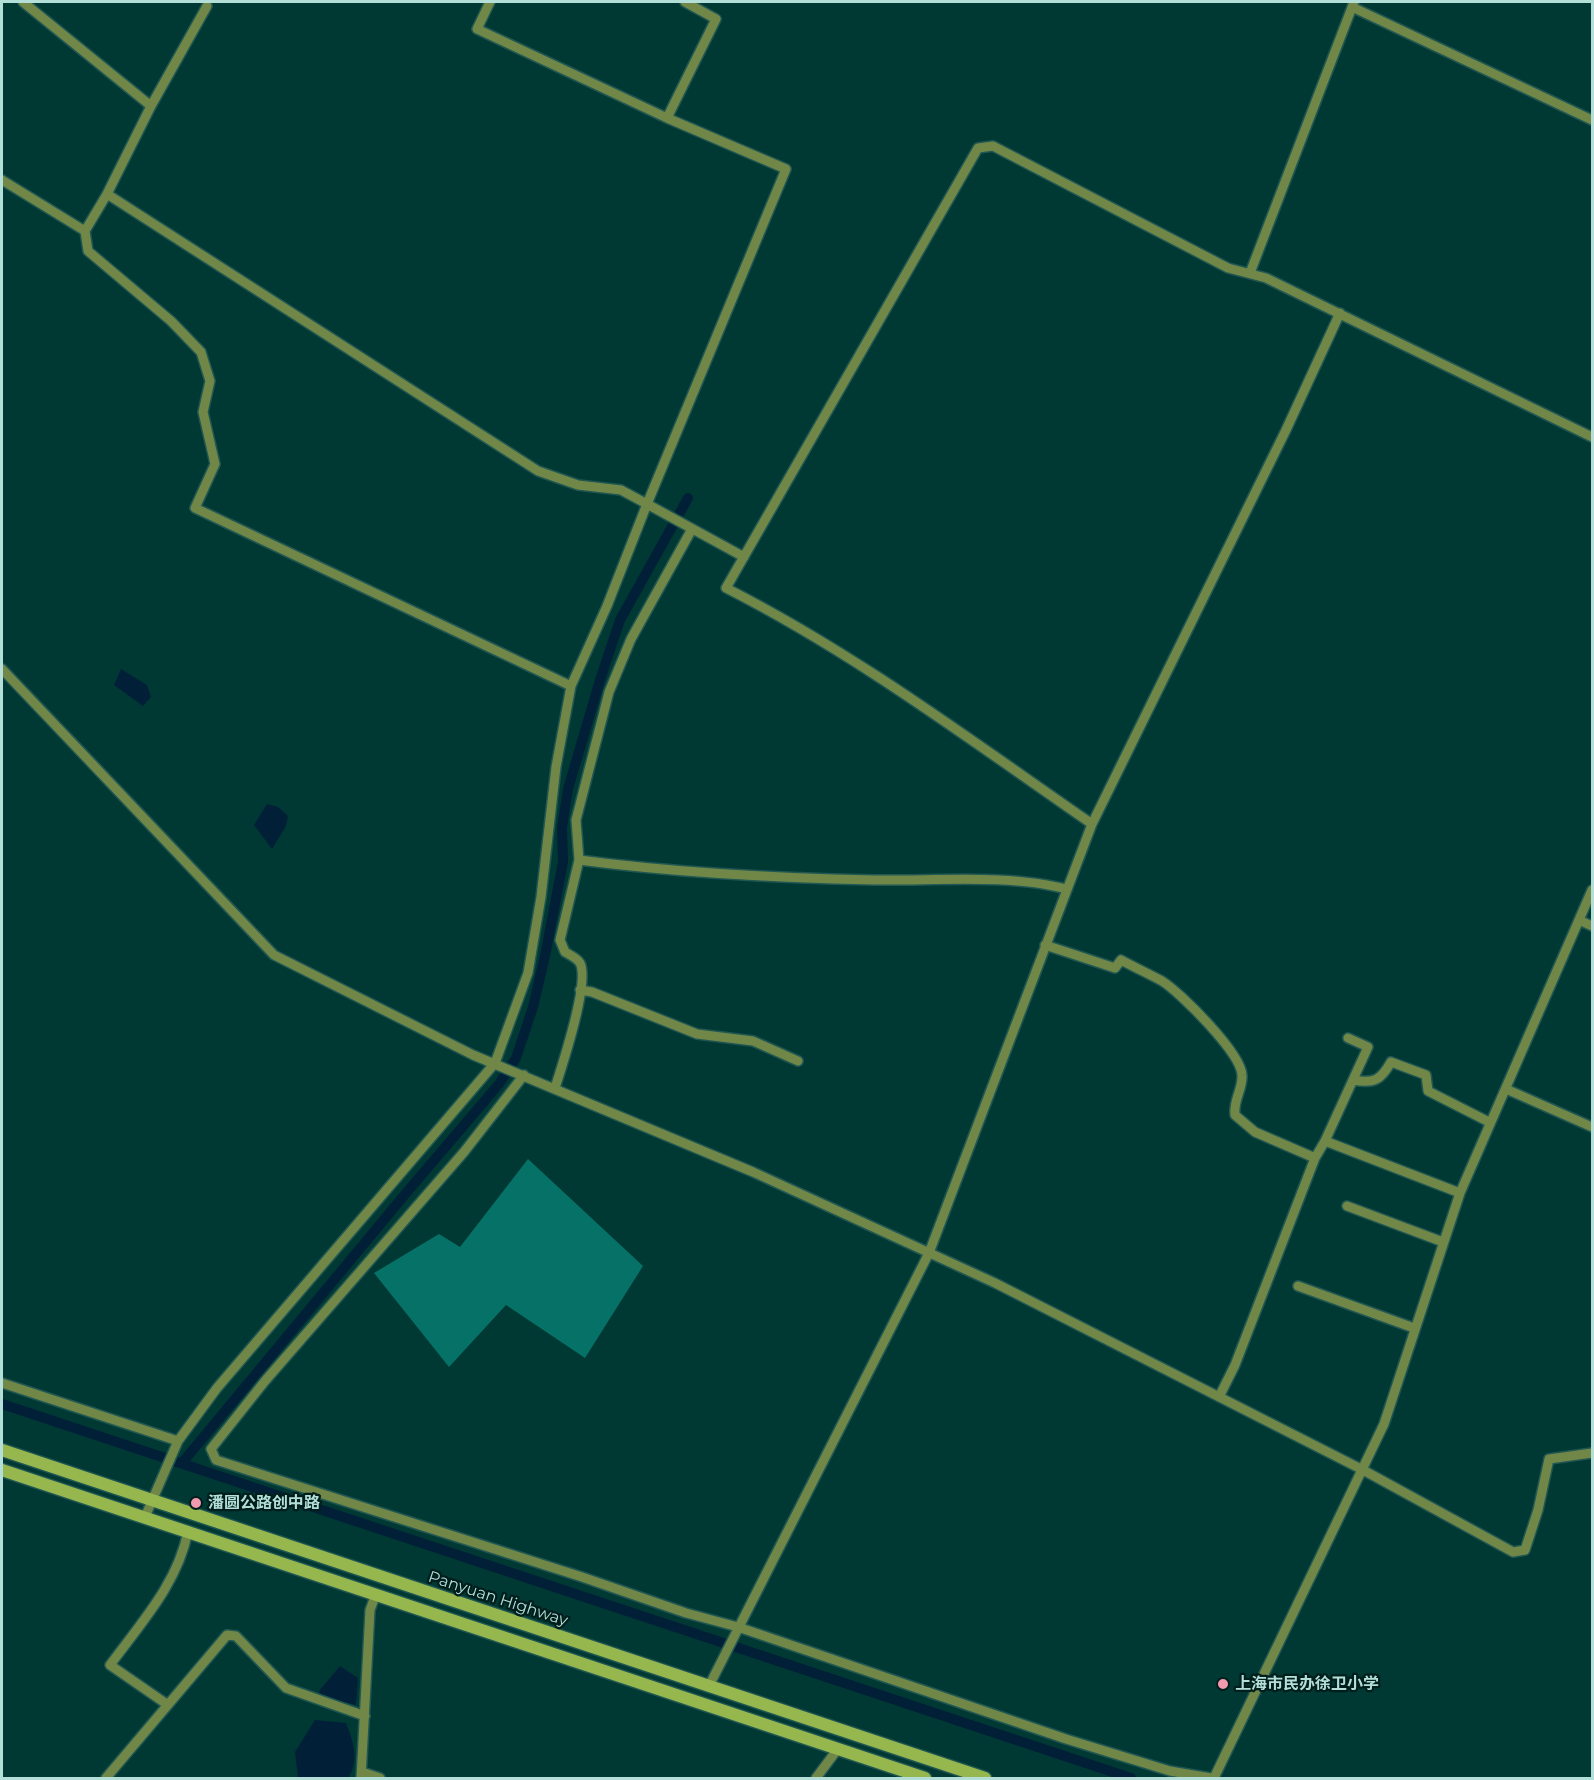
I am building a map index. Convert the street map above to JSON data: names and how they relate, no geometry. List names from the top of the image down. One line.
{"streets":{"main road":["Panyuan Highway"]},"places":["潘圆公路创中路","上海市民办徐卫小学"]}
